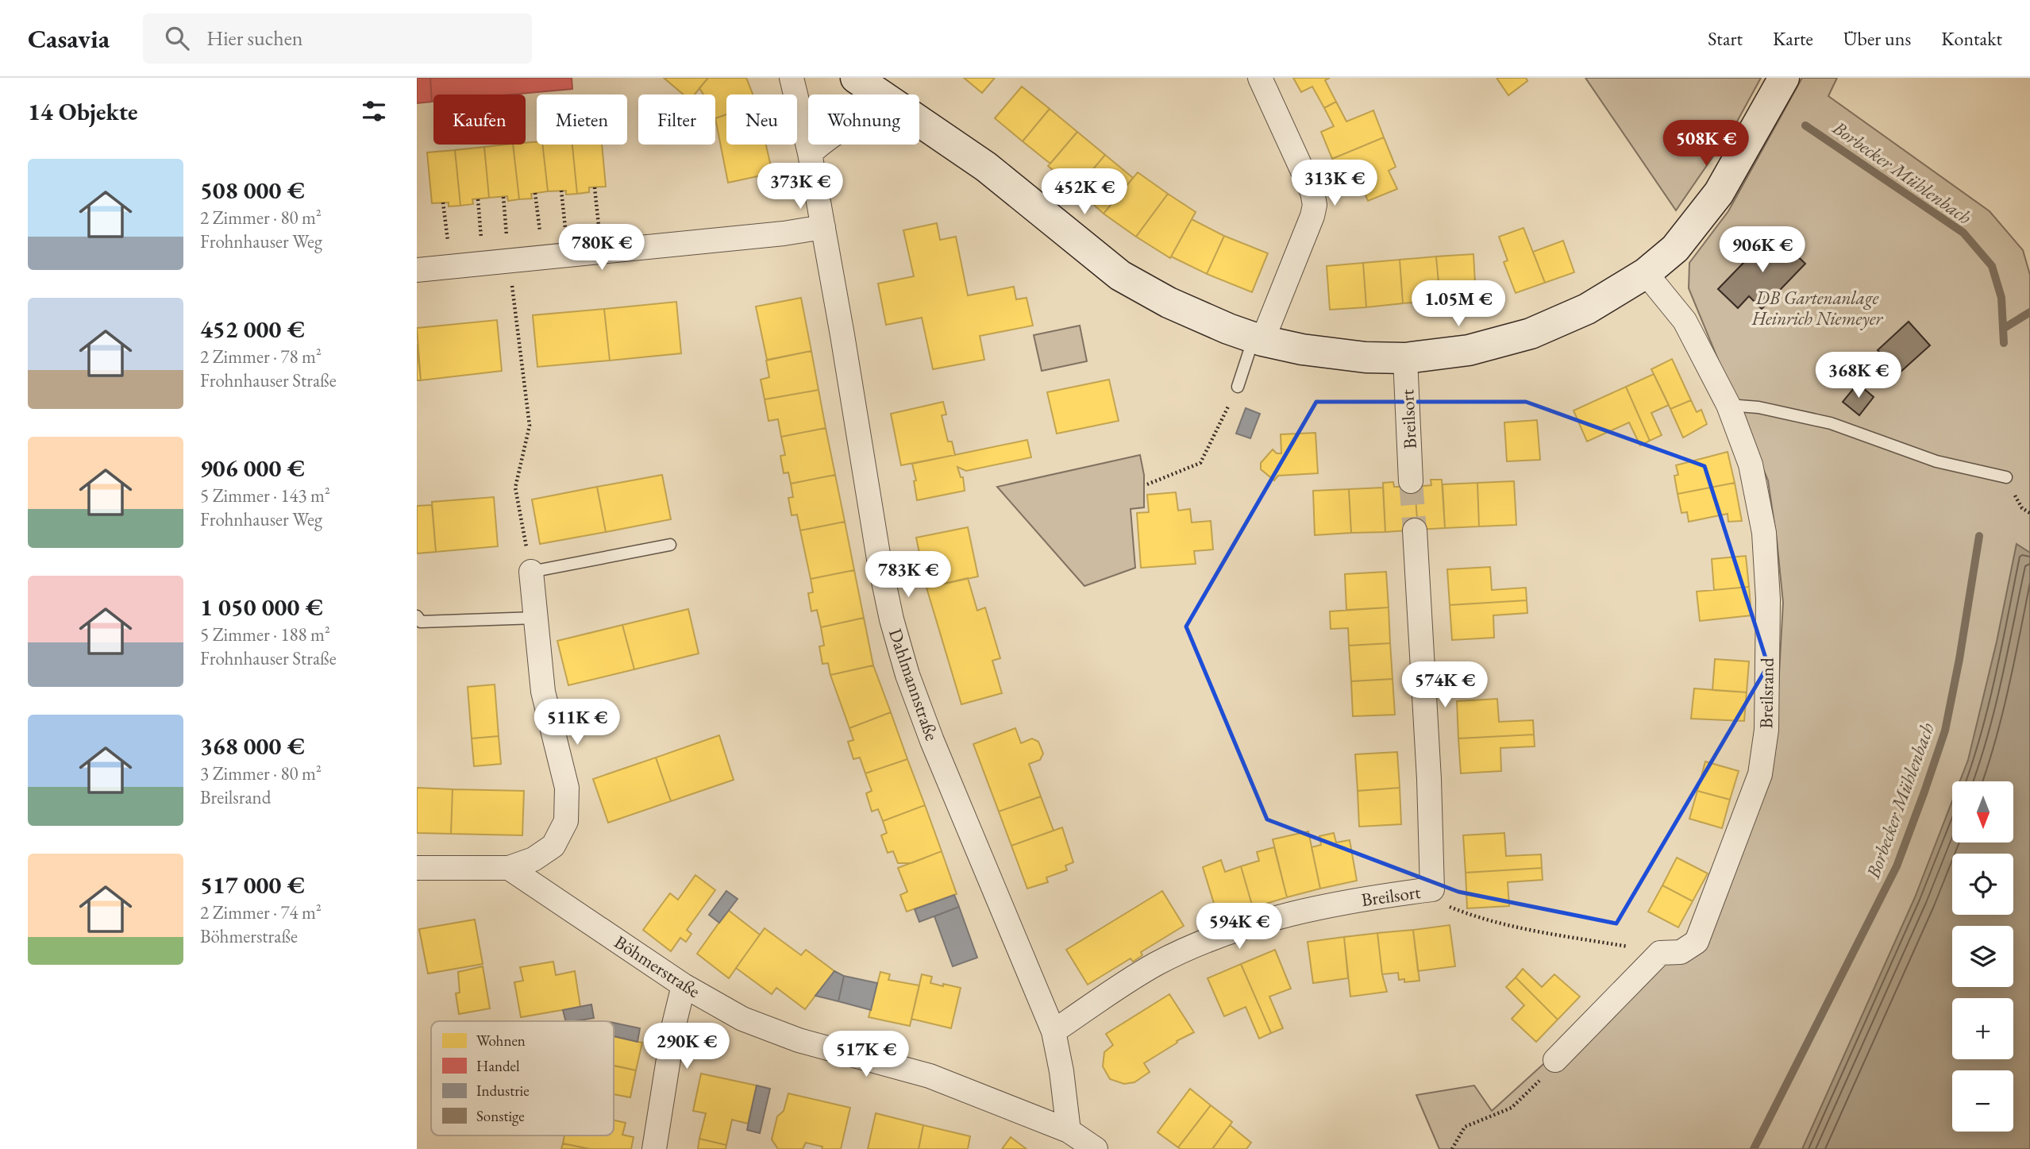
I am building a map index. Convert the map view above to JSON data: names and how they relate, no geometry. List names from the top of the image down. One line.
{"streets":{"street":["Breilsort","Dahlmannstraße","Breilsrand","Böhmerstraße"]},"crossings":[["Breilsort","Dahlmannstraße"],["Dahlmannstraße","Böhmerstraße"]],"water":["Borbecker Mühlenbach"],"parks":["DB Gartenanlage Heinrich Niemeyer"],"legend":["Wohnen","Handel","Industrie","Sonstige"],"north":"bottom","page":{"header":"Casavia","search":"Hier suchen","nav":["Start","Karte","Über uns","Kontakt"],"heading":"14 Objekte","chip":["Kaufen","Mieten","Filter","Neu","Wohnung"],"price":["508K €","313K €","373K €","452K €","780K €","906K €","1.05M €","368K €","783K €","574K €","511K €","594K €","290K €","517K €"],"list":[{"name":"508 000 €","note":"2 Zimmer · 80 m² · Frohnhauser Weg"},{"name":"452 000 €","note":"2 Zimmer · 78 m² · Frohnhauser Straße"},{"name":"906 000 €","note":"5 Zimmer · 143 m² · Frohnhauser Weg"},{"name":"1 050 000 €","note":"5 Zimmer · 188 m² · Frohnhauser Straße"},{"name":"368 000 €","note":"3 Zimmer · 80 m² · Breilsrand"},{"name":"517 000 €","note":"2 Zimmer · 74 m² · Böhmerstraße"}],"map_buttons":["+","−"]}}
